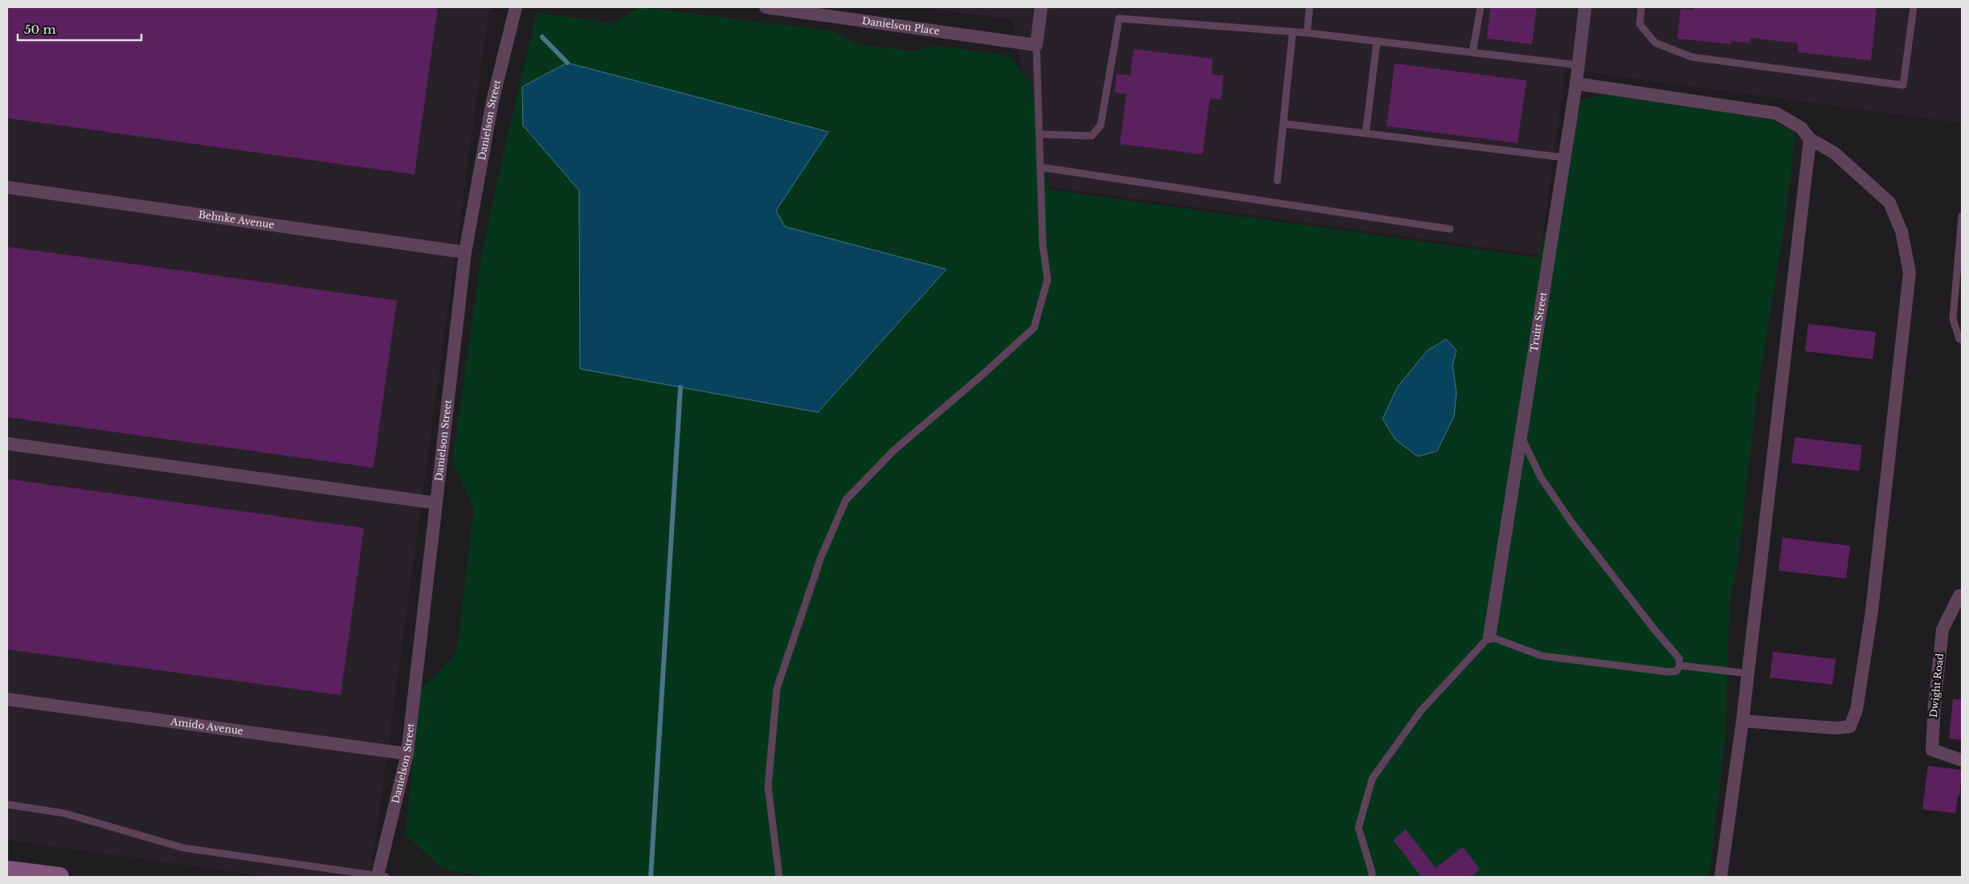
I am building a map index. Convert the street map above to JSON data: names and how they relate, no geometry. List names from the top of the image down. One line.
{"streets":{"street":["Danielson Place","Danielson Street","Behnke Avenue","Truitt Street","Dwight Road","Amido Avenue"]},"crossings":[["Danielson Street","Behnke Avenue"],["Danielson Street","Amido Avenue"]],"scale_bar":"50 m"}
